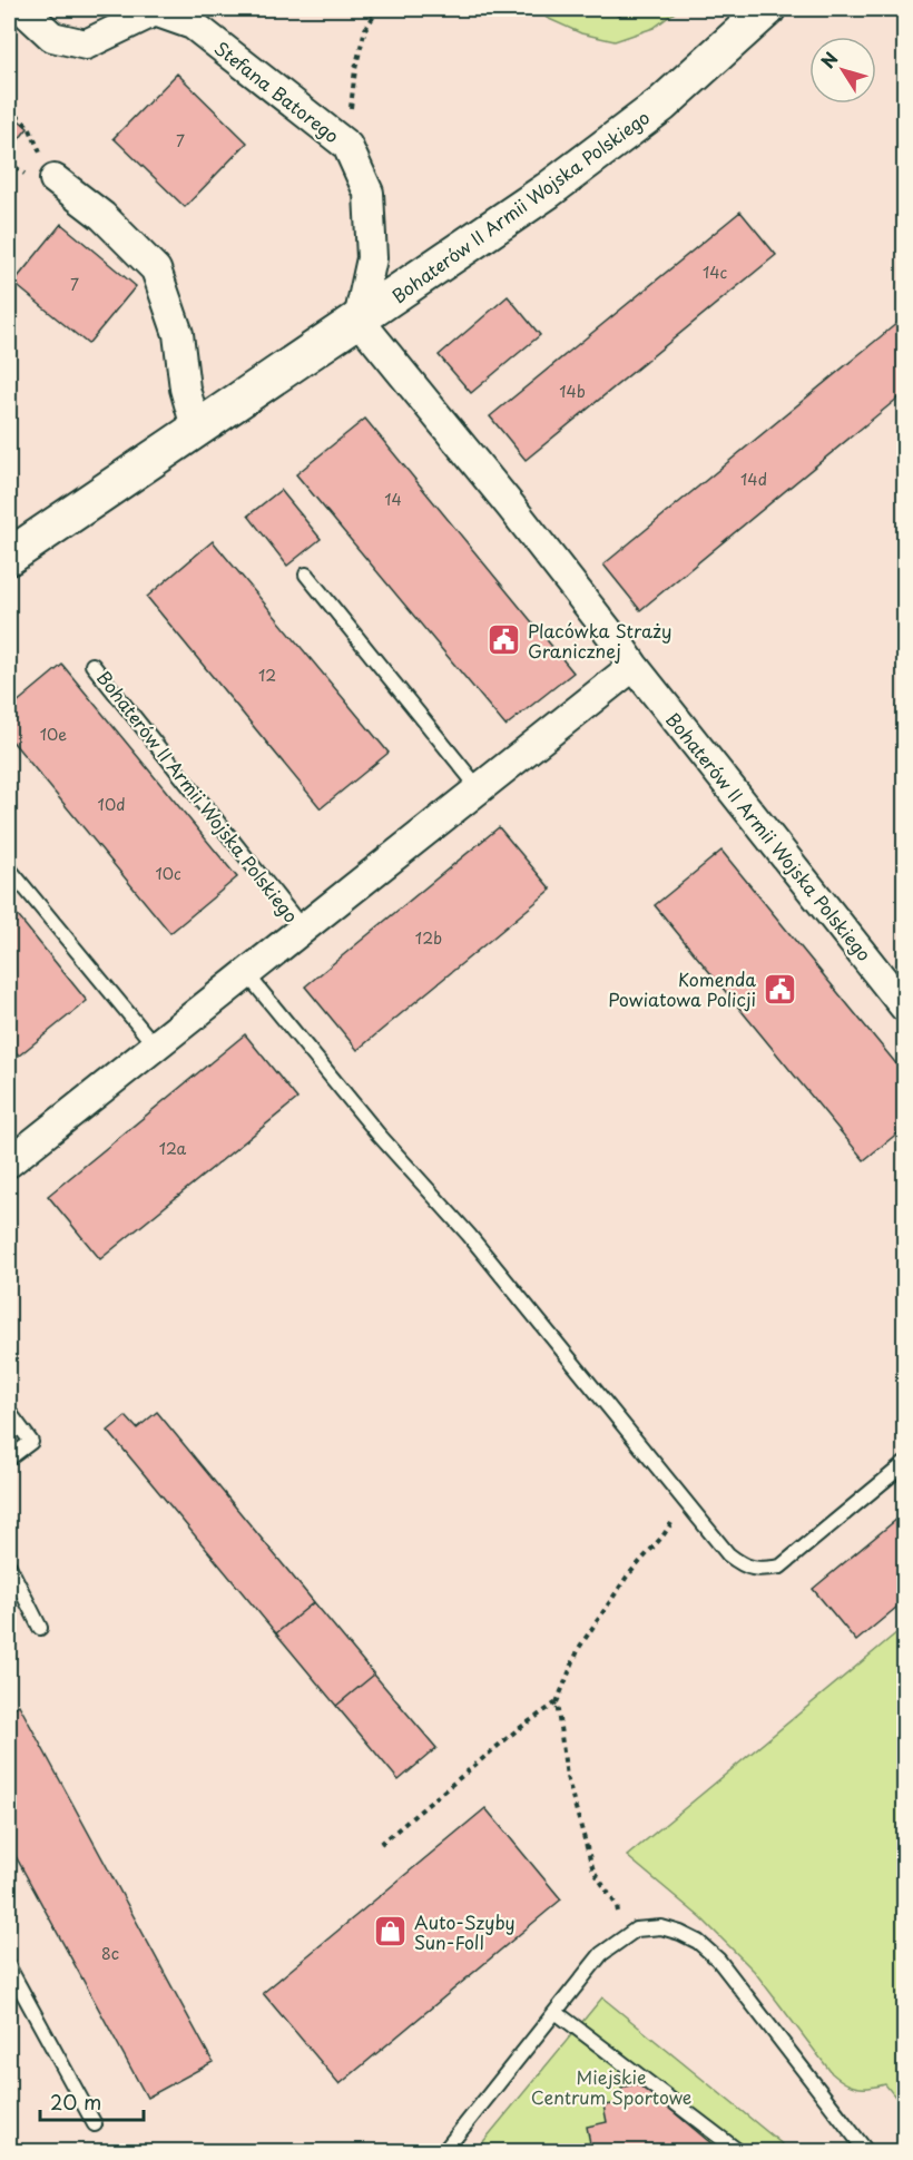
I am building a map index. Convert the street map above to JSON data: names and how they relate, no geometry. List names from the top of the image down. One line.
{"streets":{"street":["Stefana Batorego","Bohaterów II Armii Wojska Polskiego"]},"crossings":[["Stefana Batorego","Bohaterów II Armii Wojska Polskiego"]],"parks":["Miejskie Centrum Sportowe"],"places":{"public building":["Placówka Straży Granicznej","Komenda Powiatowa Policji"],"shop":["Auto-Szyby Sun-Foll"]},"house_numbers":["7","14c","7","14b","14d","14","12","10e","10d","10c","12b","12a","8c"],"scale_bar":"20 m","north":"top left"}
